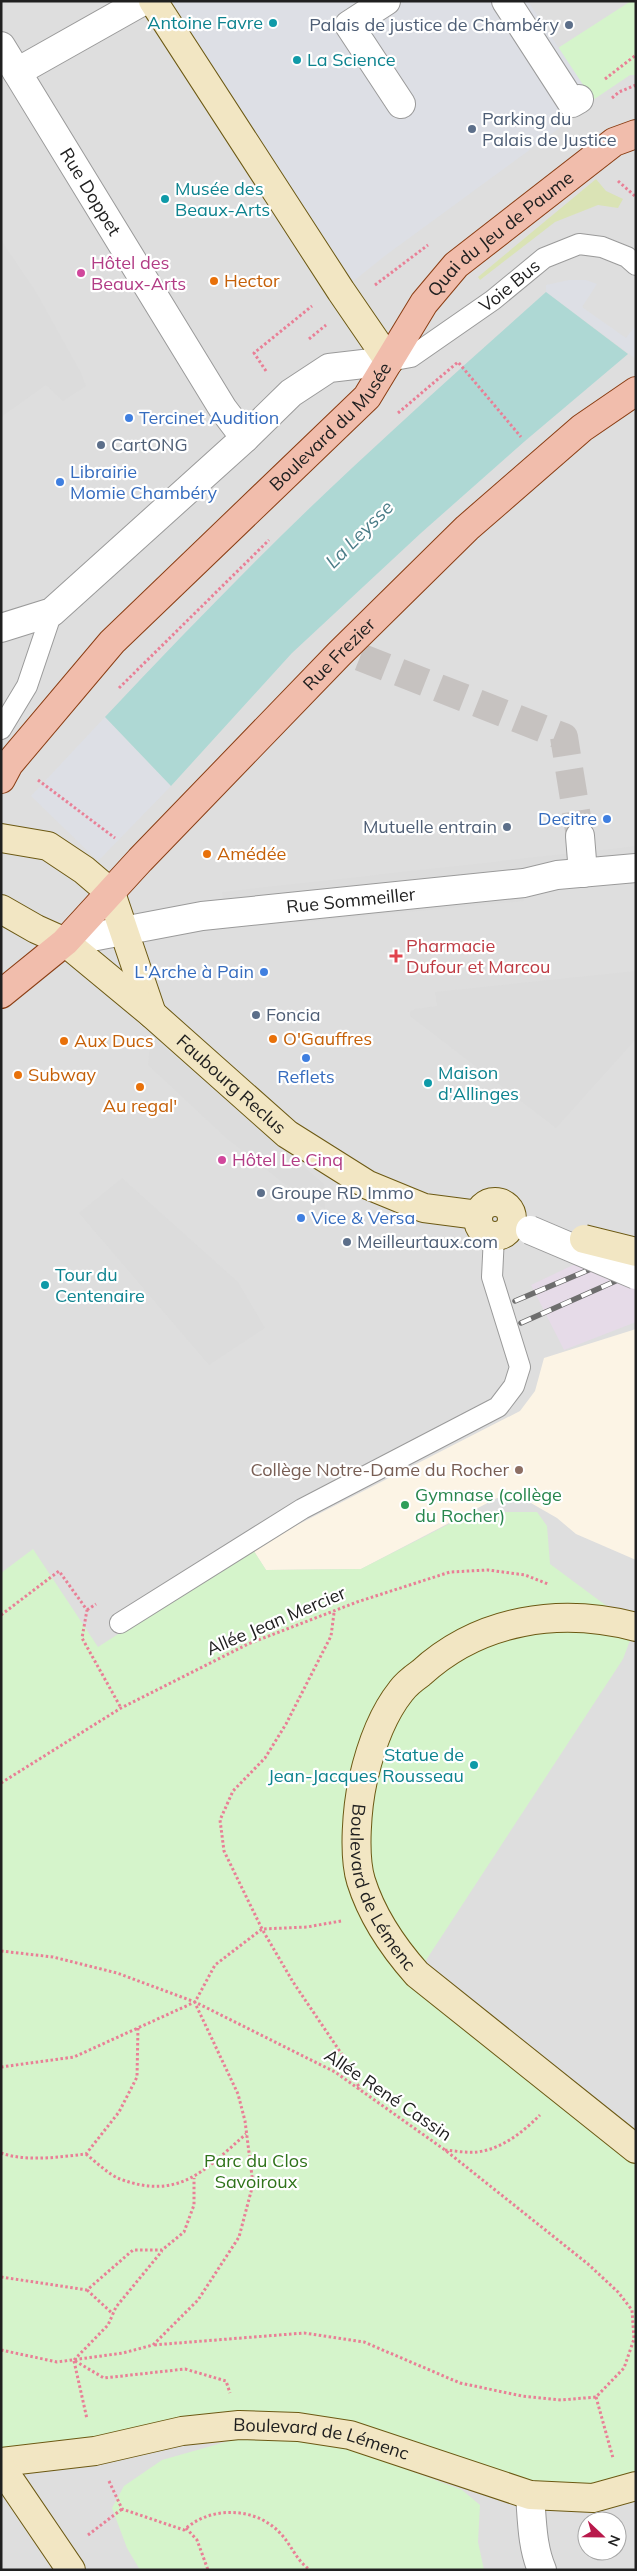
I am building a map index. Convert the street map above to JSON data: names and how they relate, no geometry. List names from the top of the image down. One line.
{"streets":{"main road":["Quai du Jeu de Paume","Boulevard du Musée","Rue Frezier","Faubourg Reclus","Boulevard de Lémenc"],"street":["Rue Doppet","Rue Sommeiller"],"lane":["Voie Bus"],"path":["Allée Jean Mercier","Allée René Cassin"]},"crossings":[["Rue Doppet","Boulevard du Musée"],["Quai du Jeu de Paume","Voie Bus"],["Quai du Jeu de Paume","Boulevard du Musée"],["Voie Bus","Boulevard du Musée"],["Rue Frezier","Rue Sommeiller"],["Rue Frezier","Faubourg Reclus"],["Rue Sommeiller","Faubourg Reclus"]],"water":["La Leysse"],"parks":["Parc du Clos Savoiroux"],"places":{"other":["Antoine Favre","Palais de justice de Chambéry","La Science","Parking du Palais de Justice","Musée des Beaux-Arts","Hôtel des Beaux-Arts","Hector","Tercinet Audition","CartONG","Librairie Momie Chambéry","Decitre","Mutuelle entrain","Amédée","L'Arche à Pain","Foncia","O'Gauffres","Aux Ducs","Reflets","Subway","Maison d'Allinges","Au regal'","Hôtel Le Cinq","Groupe RD Immo","Vice & Versa","Meilleurtaux.com","Tour du Centenaire","Collège Notre-Dame du Rocher","Gymnase (collège du Rocher)","Statue de Jean-Jacques Rousseau"],"health":["Pharmacie Dufour et Marcou"]},"north":"right"}
